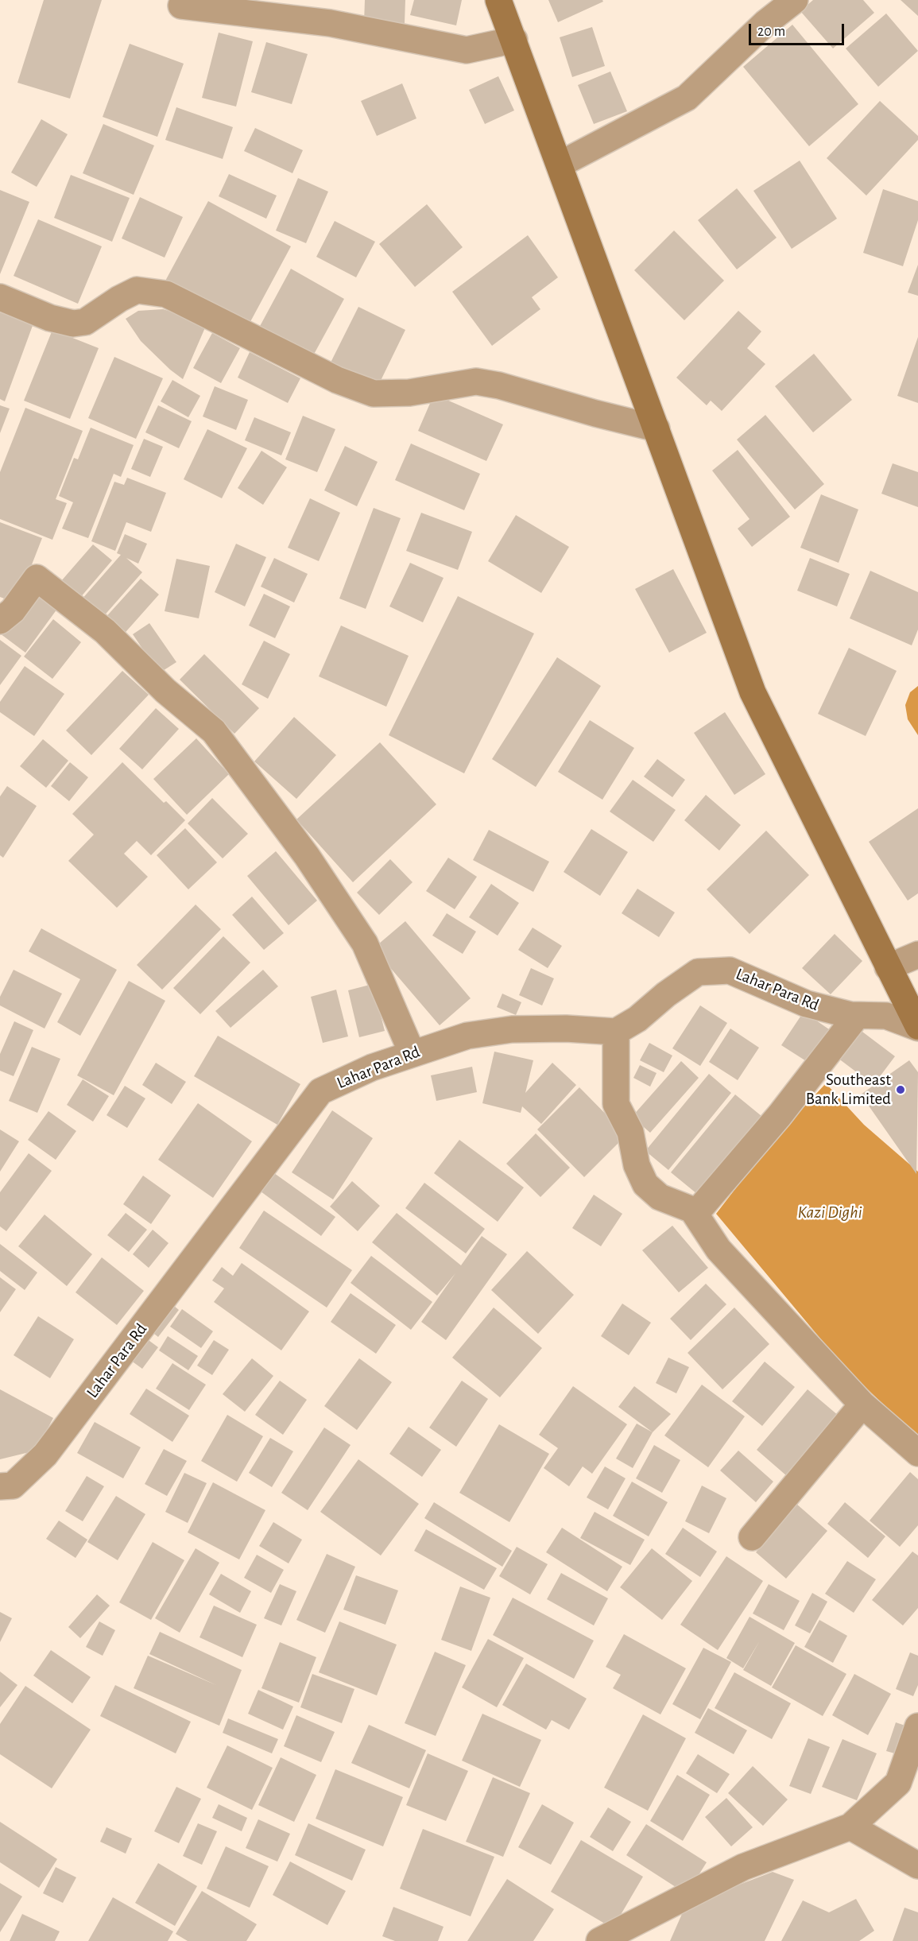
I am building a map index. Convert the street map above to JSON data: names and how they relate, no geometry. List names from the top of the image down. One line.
{"streets":{"street":["Lahar Para Rd"]},"water":["Kazi Dighi"],"places":["Southeast Bank Limited"],"scale_bar":"20 m"}
